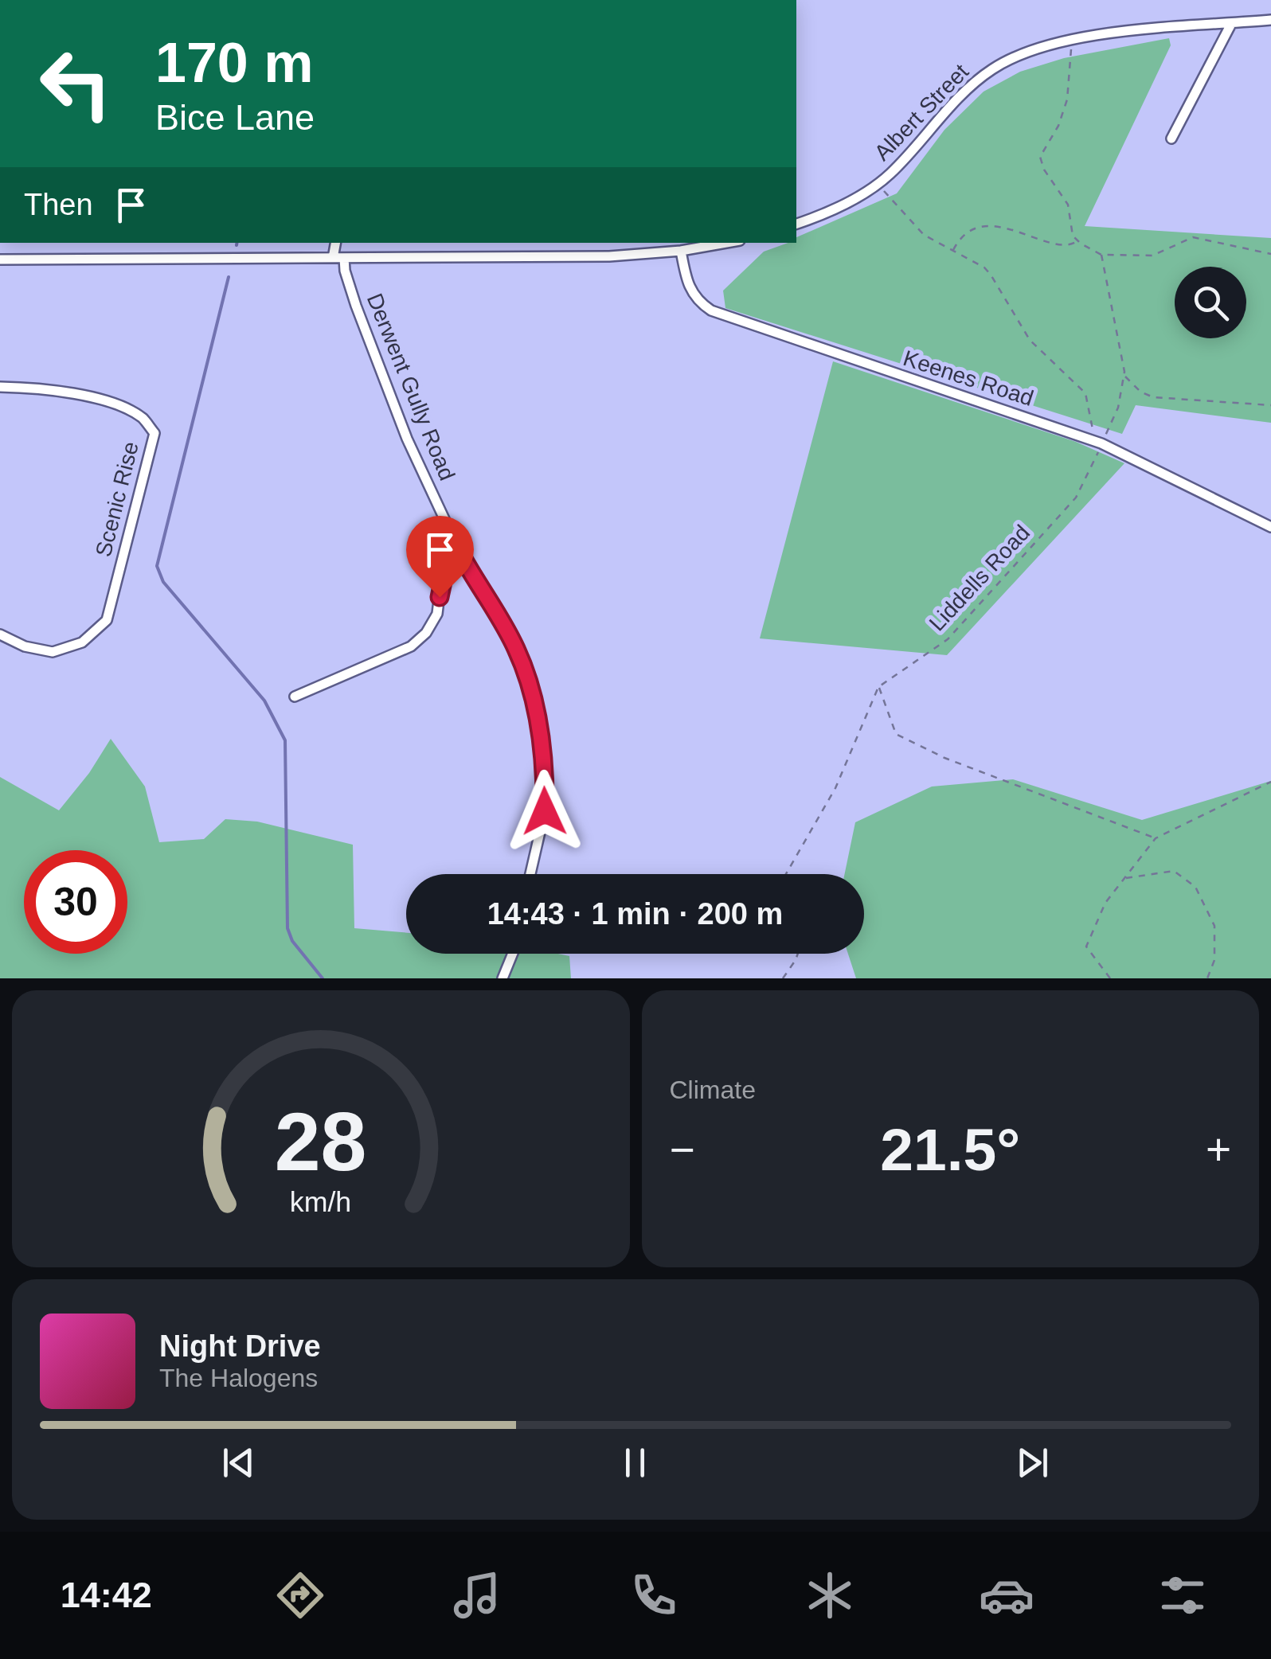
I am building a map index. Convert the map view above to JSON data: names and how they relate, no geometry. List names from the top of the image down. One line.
{"streets":{"street":["Albert Street","Keenes Road","Derwent Gully Road","Scenic Rise"],"path":["Liddells Road"]},"crossings":[["Keenes Road","Liddells Road"]],"page":{"turn":["170 m","Bice Lane"],"then":"Then","limit":"30","trip":"14:43 · 1 min · 200 m","tile":"Climate","heat":["−","21.5°","+"],"song":["Night Drive","The Halogens"],"tabs":"14:42","gauge":["28","km/h"]}}
